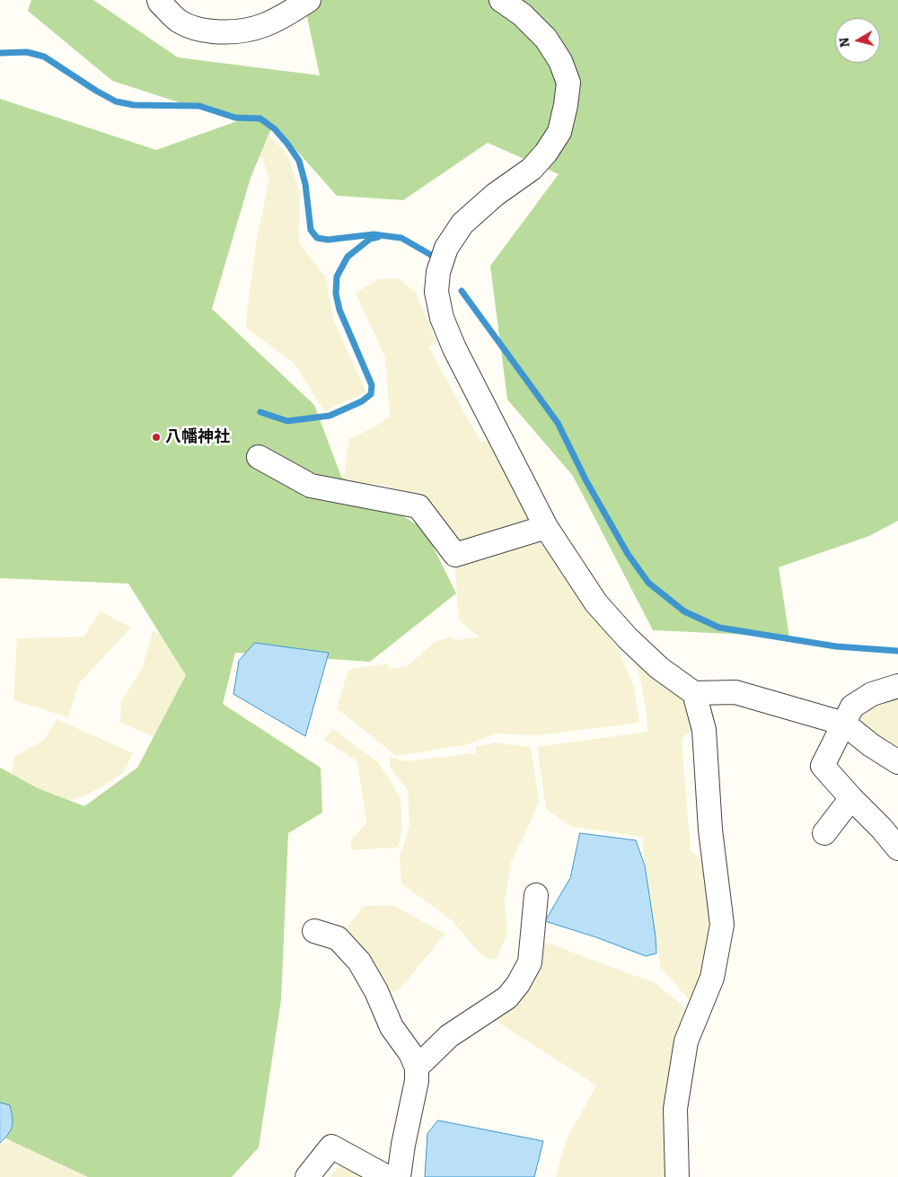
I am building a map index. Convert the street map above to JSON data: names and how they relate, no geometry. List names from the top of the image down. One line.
{"places":["八幡神社"],"north":"left"}
